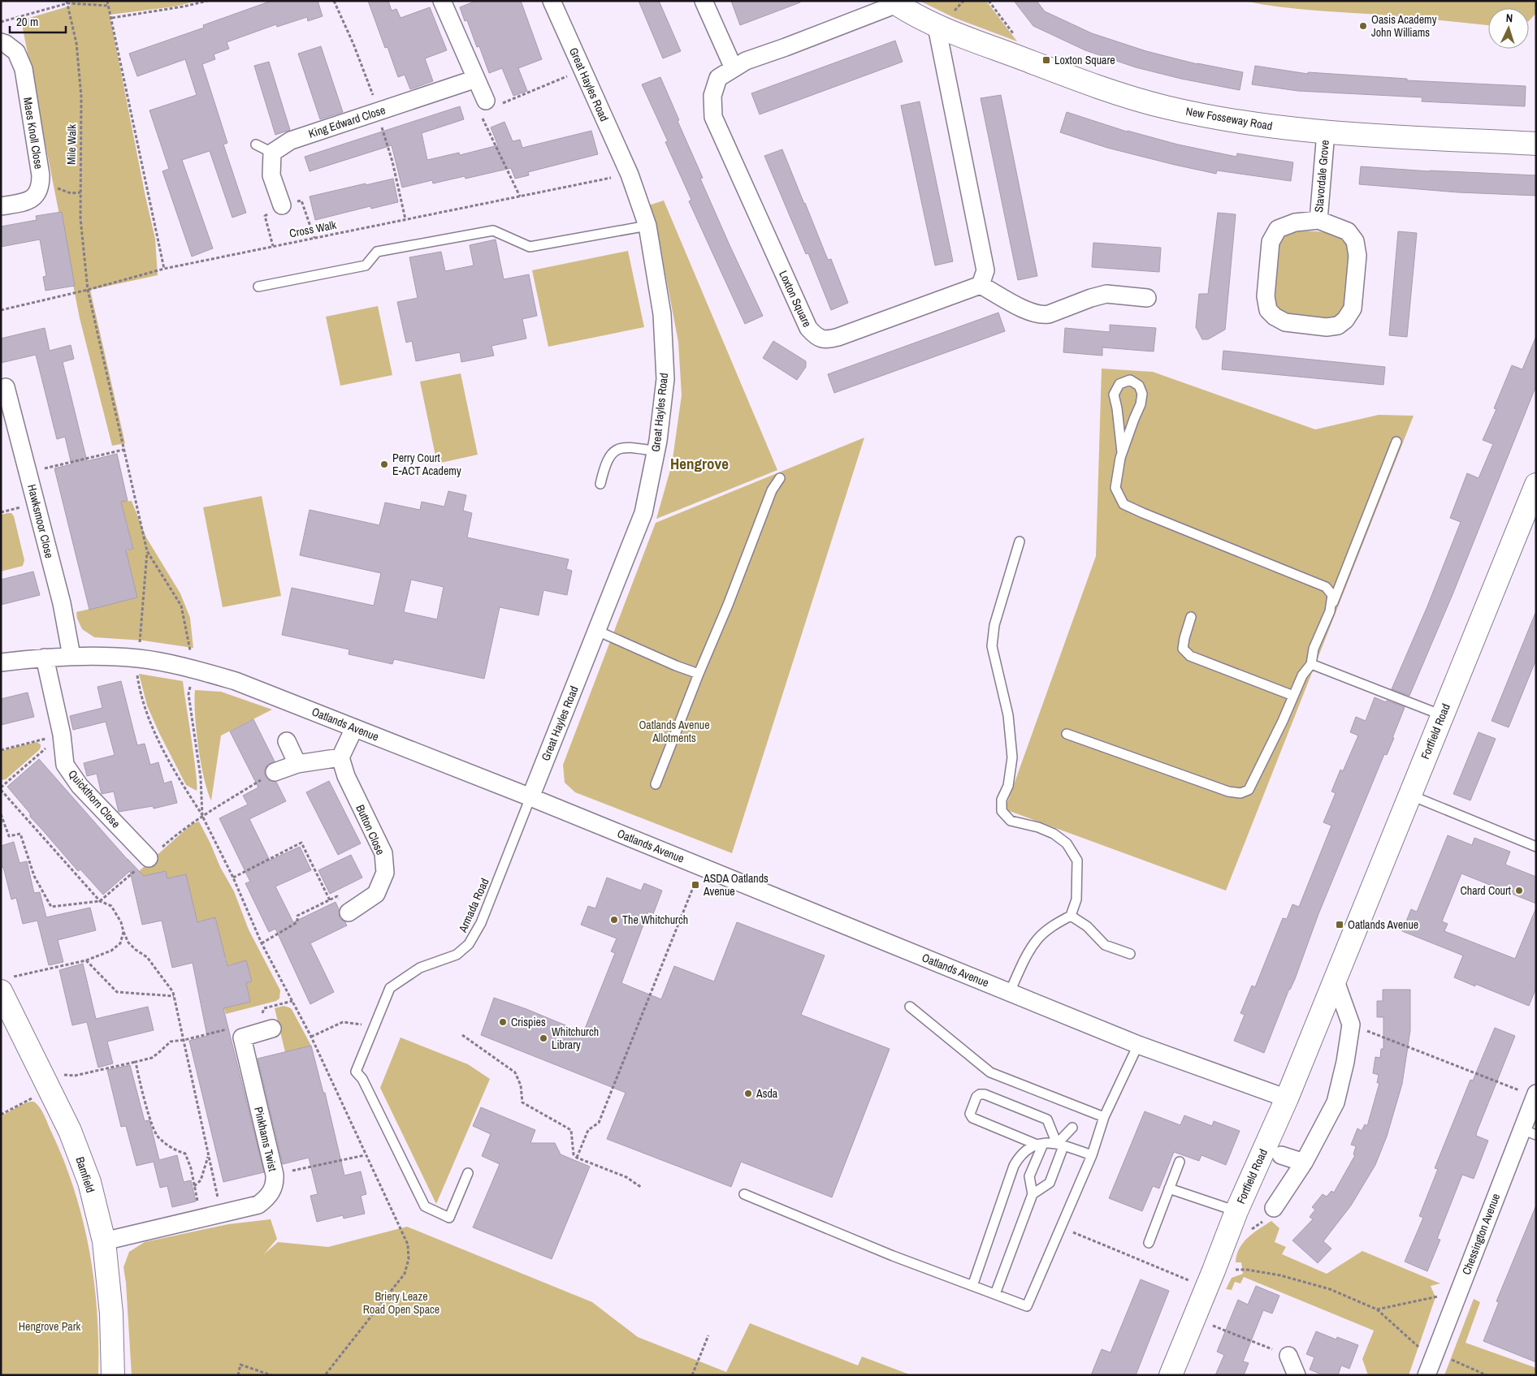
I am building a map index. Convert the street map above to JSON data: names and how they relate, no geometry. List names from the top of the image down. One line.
{"streets":{"street":["Great Hayles Road","New Fosseway Road","King Edward Close","Maes Knoll Close","Stavordale Grove","Loxton Square","Hawksmoor Close","Oatlands Avenue","Fortfield Road","Quickthorn Close","Button Close","Pinkhams Twist","Bamfield","Chessington Avenue"],"lane":["Armada Road"],"path":["Mile Walk","Cross Walk"]},"crossings":[["Great Hayles Road","Cross Walk"],["Great Hayles Road","Oatlands Avenue"],["Great Hayles Road","Armada Road"],["New Fosseway Road","Stavordale Grove"],["New Fosseway Road","Loxton Square"],["Mile Walk","Cross Walk"],["Hawksmoor Close","Oatlands Avenue"],["Oatlands Avenue","Fortfield Road"],["Oatlands Avenue","Quickthorn Close"],["Oatlands Avenue","Armada Road"],["Pinkhams Twist","Bamfield"]],"districts":["Hengrove"],"parks":["Oatlands Avenue Allotments","Briery Leaze Road Open Space","Hengrove Park"],"places":{"other":["Oasis Academy John Williams","Perry Court E-ACT Academy","Chard Court","The Whitchurch","Crispies","Whitchurch Library","Asda"],"transit":["Loxton Square","ASDA Oatlands Avenue","Oatlands Avenue"]},"scale_bar":"20 m","north":"top"}
